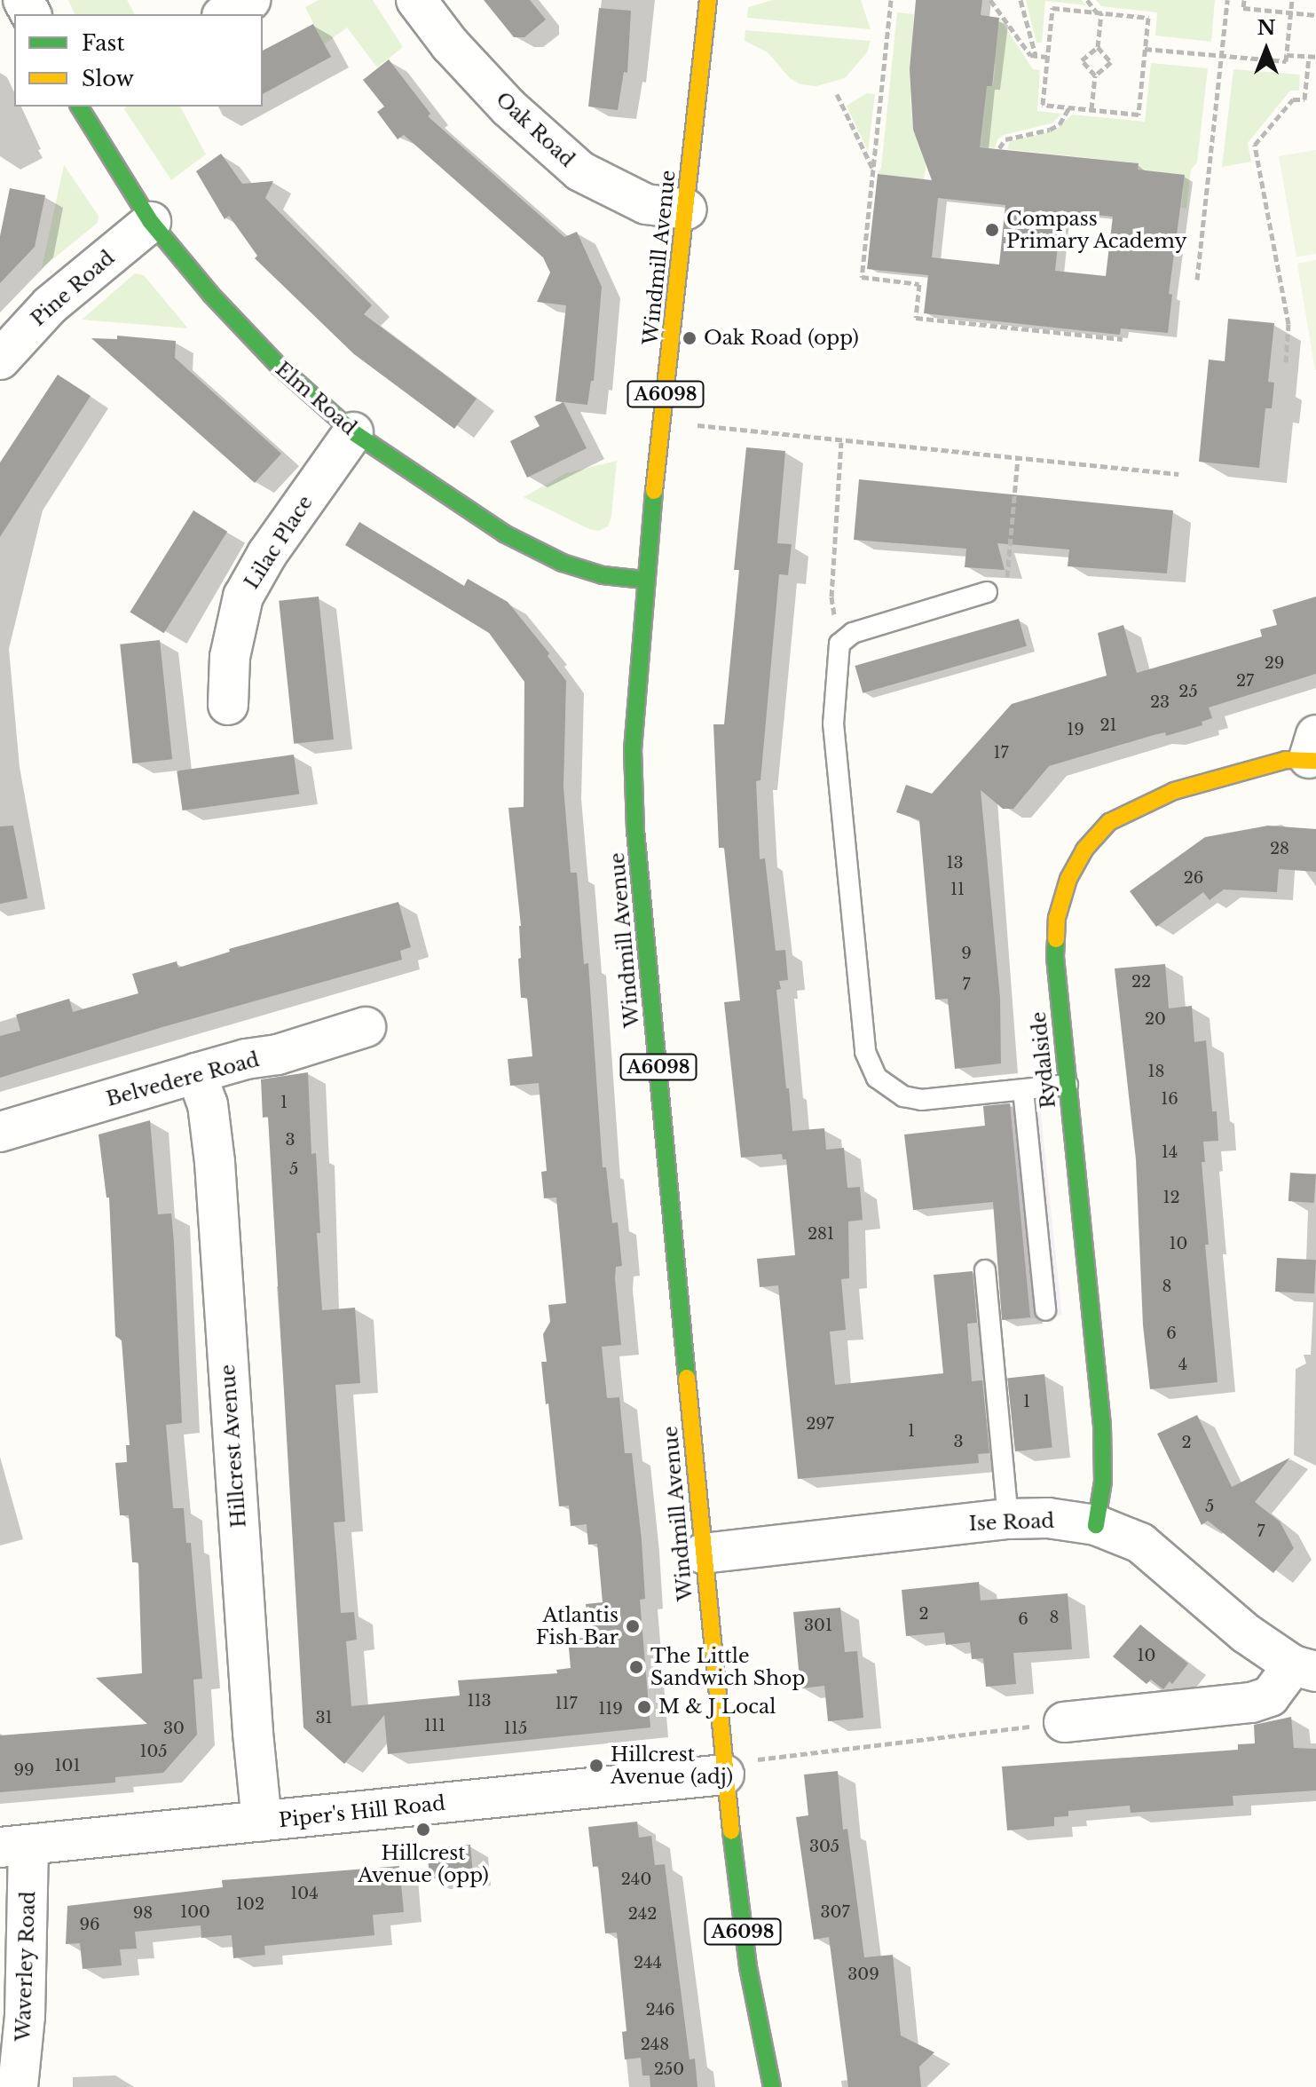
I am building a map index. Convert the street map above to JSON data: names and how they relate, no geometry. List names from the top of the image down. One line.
{"streets":{"main road":["Windmill Avenue","A6098","Elm Road","Rydalside"],"street":["Oak Road","Pine Road","Lilac Place","Belvedere Road","Hillcrest Avenue","Ise Road","Piper's Hill Road","Waverley Road"]},"crossings":[["Oak Road","Windmill Avenue"],["Windmill Avenue","Elm Road"],["Windmill Avenue","Ise Road"],["Windmill Avenue","Piper's Hill Road"],["Pine Road","Elm Road"],["Elm Road","Lilac Place"],["Rydalside","Ise Road"],["Belvedere Road","Hillcrest Avenue"],["Hillcrest Avenue","Piper's Hill Road"],["Piper's Hill Road","Waverley Road"]],"places":["Compass Primary Academy","Oak Road (opp)","Atlantis Fish Bar","The Little Sandwich Shop","M & J Local","Hillcrest Avenue (adj)","Hillcrest Avenue (opp)"],"house_numbers":["29","27","25","23","21","19","17","28","13","26","11","9","22","7","20","18","16","1","3","14","5","12","281","10","8","6","4","1","297","1","3","2","5","7","2","8","6","301","10","113","117","119","31","111","30","115","105","101","99","305","240","104","102","100","307","98","242","96","244","309","246","248","250"],"legend":["Fast","Slow"],"north":"top"}
